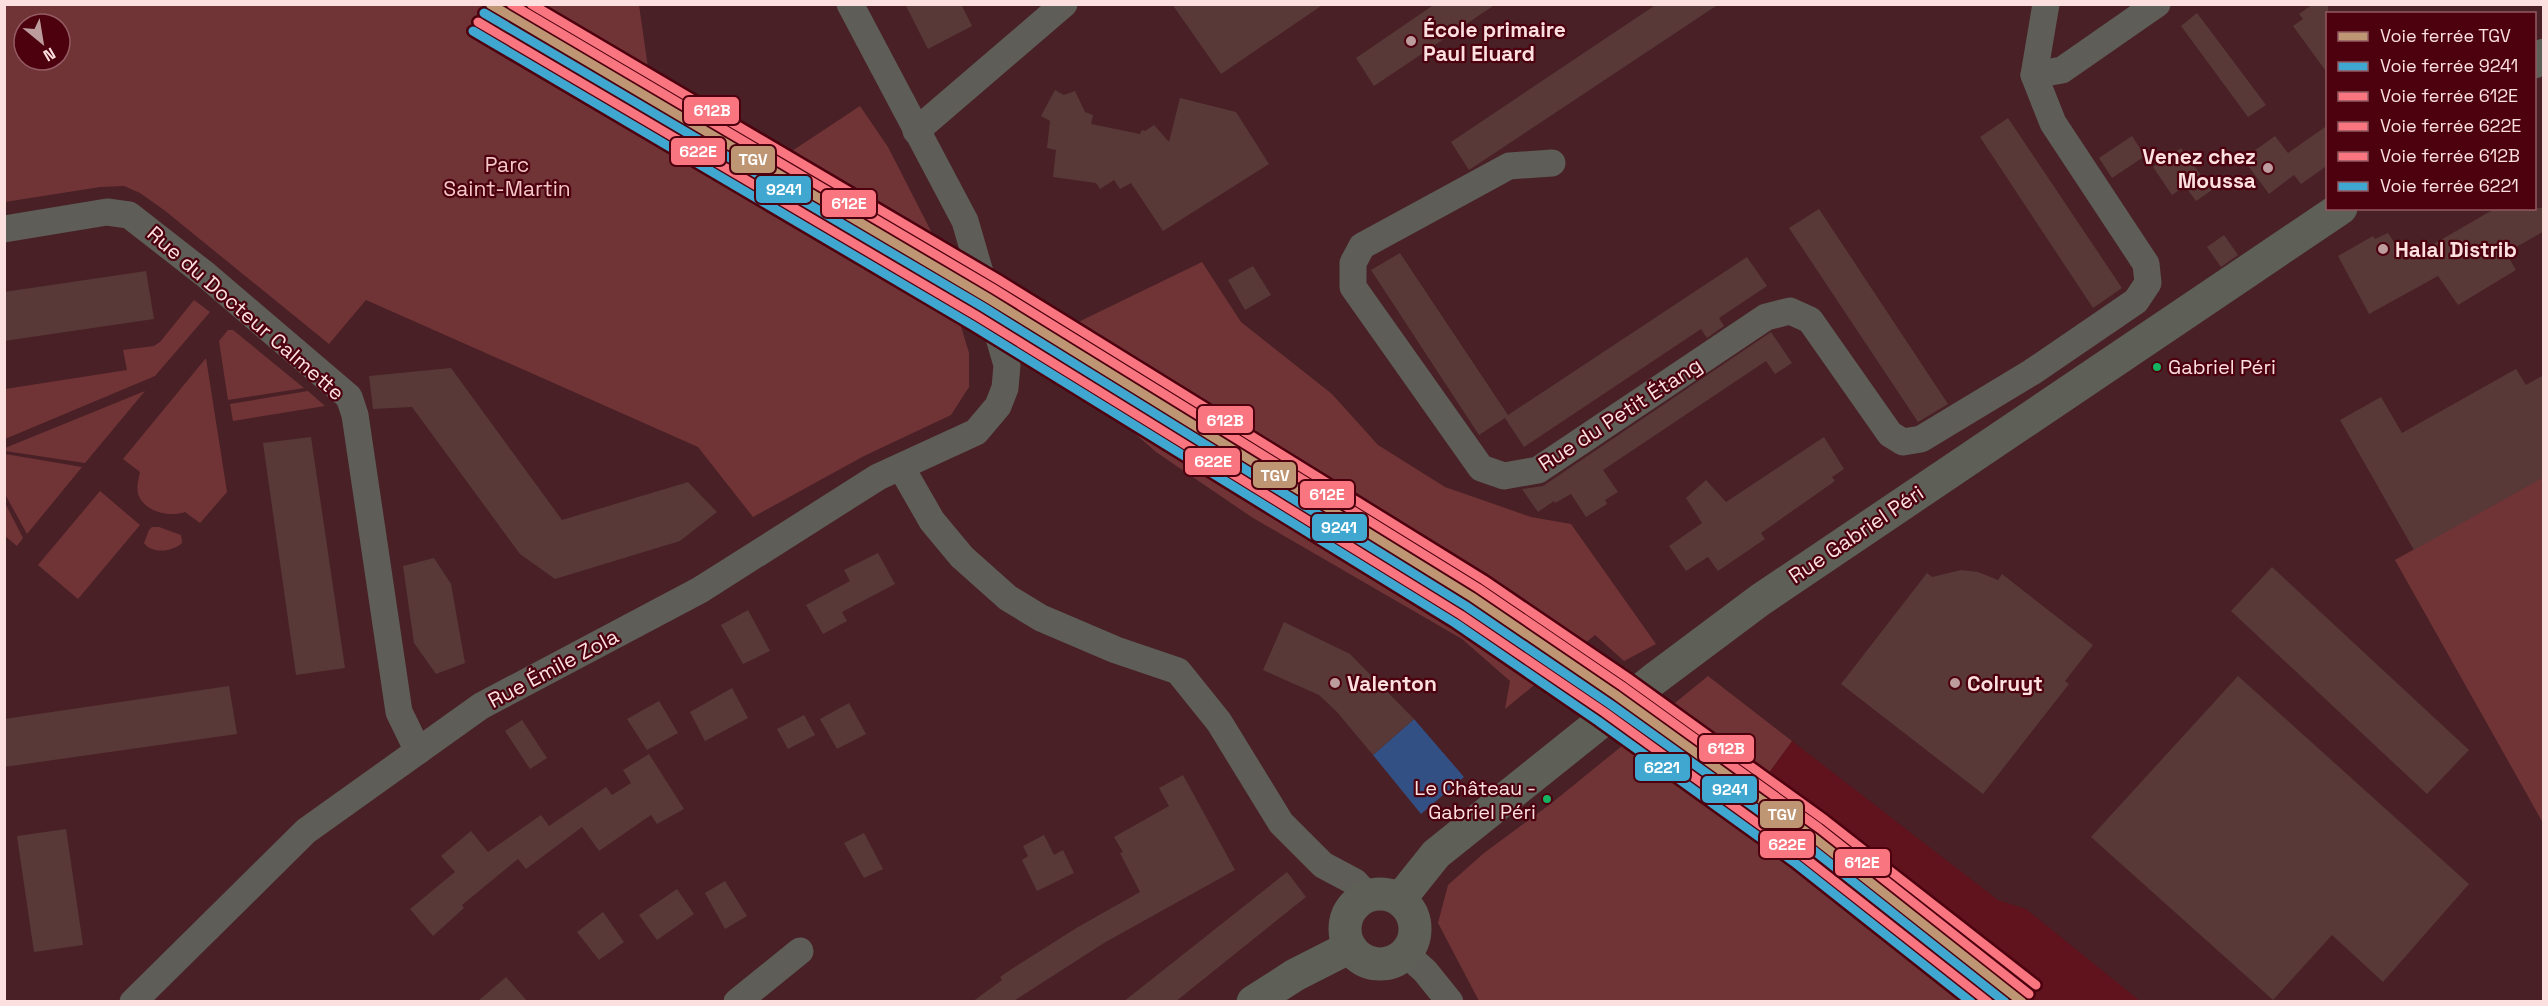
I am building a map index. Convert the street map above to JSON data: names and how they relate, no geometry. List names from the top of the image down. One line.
{"streets":{"street":["Rue du Docteur Calmette","Rue du Petit Étang","Rue Gabriel Péri","Rue Émile Zola"]},"crossings":[["Rue du Docteur Calmette","Rue Émile Zola"]],"parks":["Parc Saint-Martin"],"places":["École primaire Paul Eluard","Venez chez Moussa","Halal Distrib","Gabriel Péri","Valenton","Colruyt","Le Château - Gabriel Péri"],"lines":["rail line TGV","rail line 612E","rail line 612B","rail line 9241","rail line 622E","rail line 6221"],"legend":["Voie ferrée TGV","Voie ferrée 9241","Voie ferrée 612E","Voie ferrée 622E","Voie ferrée 612B","Voie ferrée 6221"],"north":"bottom right"}
